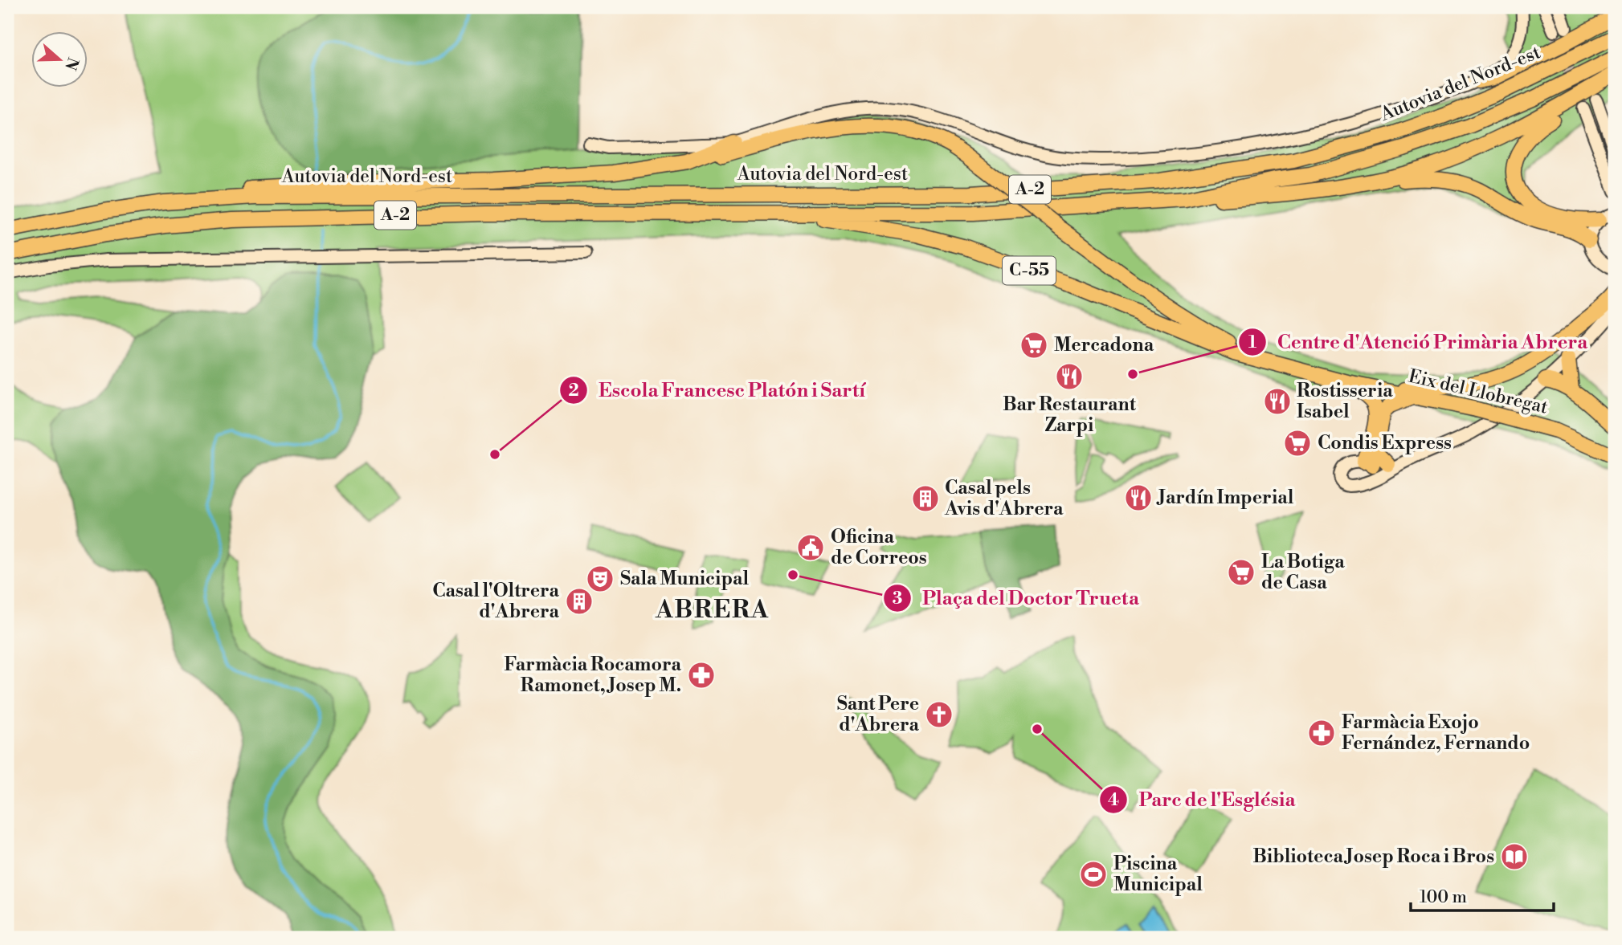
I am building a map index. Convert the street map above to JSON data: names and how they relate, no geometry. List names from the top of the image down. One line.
{"streets":{"highway":["Autovia del Nord-est","A-2","C-55","Eix del Llobregat"]},"crossings":[["Autovia del Nord-est","C-55"],["C-55","Eix del Llobregat"]],"districts":["ABRERA"],"places":{"supermarket":["Mercadona","Condis Express","La Botiga de Casa"],"other":["Centre d'Atenció Primària Abrera","Escola Francesc Platón i Sartí","Plaça del Doctor Trueta","Parc de l'Església"],"restaurant":["Bar Restaurant Zarpi","Rostisseria Isabel","Jardín Imperial"],"building":["Casal pels Avis d'Abrera","Casal l'Oltrera d'Abrera"],"public building":["Oficina de Correos"],"theatre":["Sala Municipal"],"pharmacy":["Farmàcia Rocamora Ramonet, Josep M.","Farmàcia Exojo Fernández, Fernando"],"church":["Sant Pere d'Abrera"],"library":["Biblioteca Josep Roca i Bros"],"sports":["Piscina Municipal"]},"scale_bar":"100 m","north":"right"}
